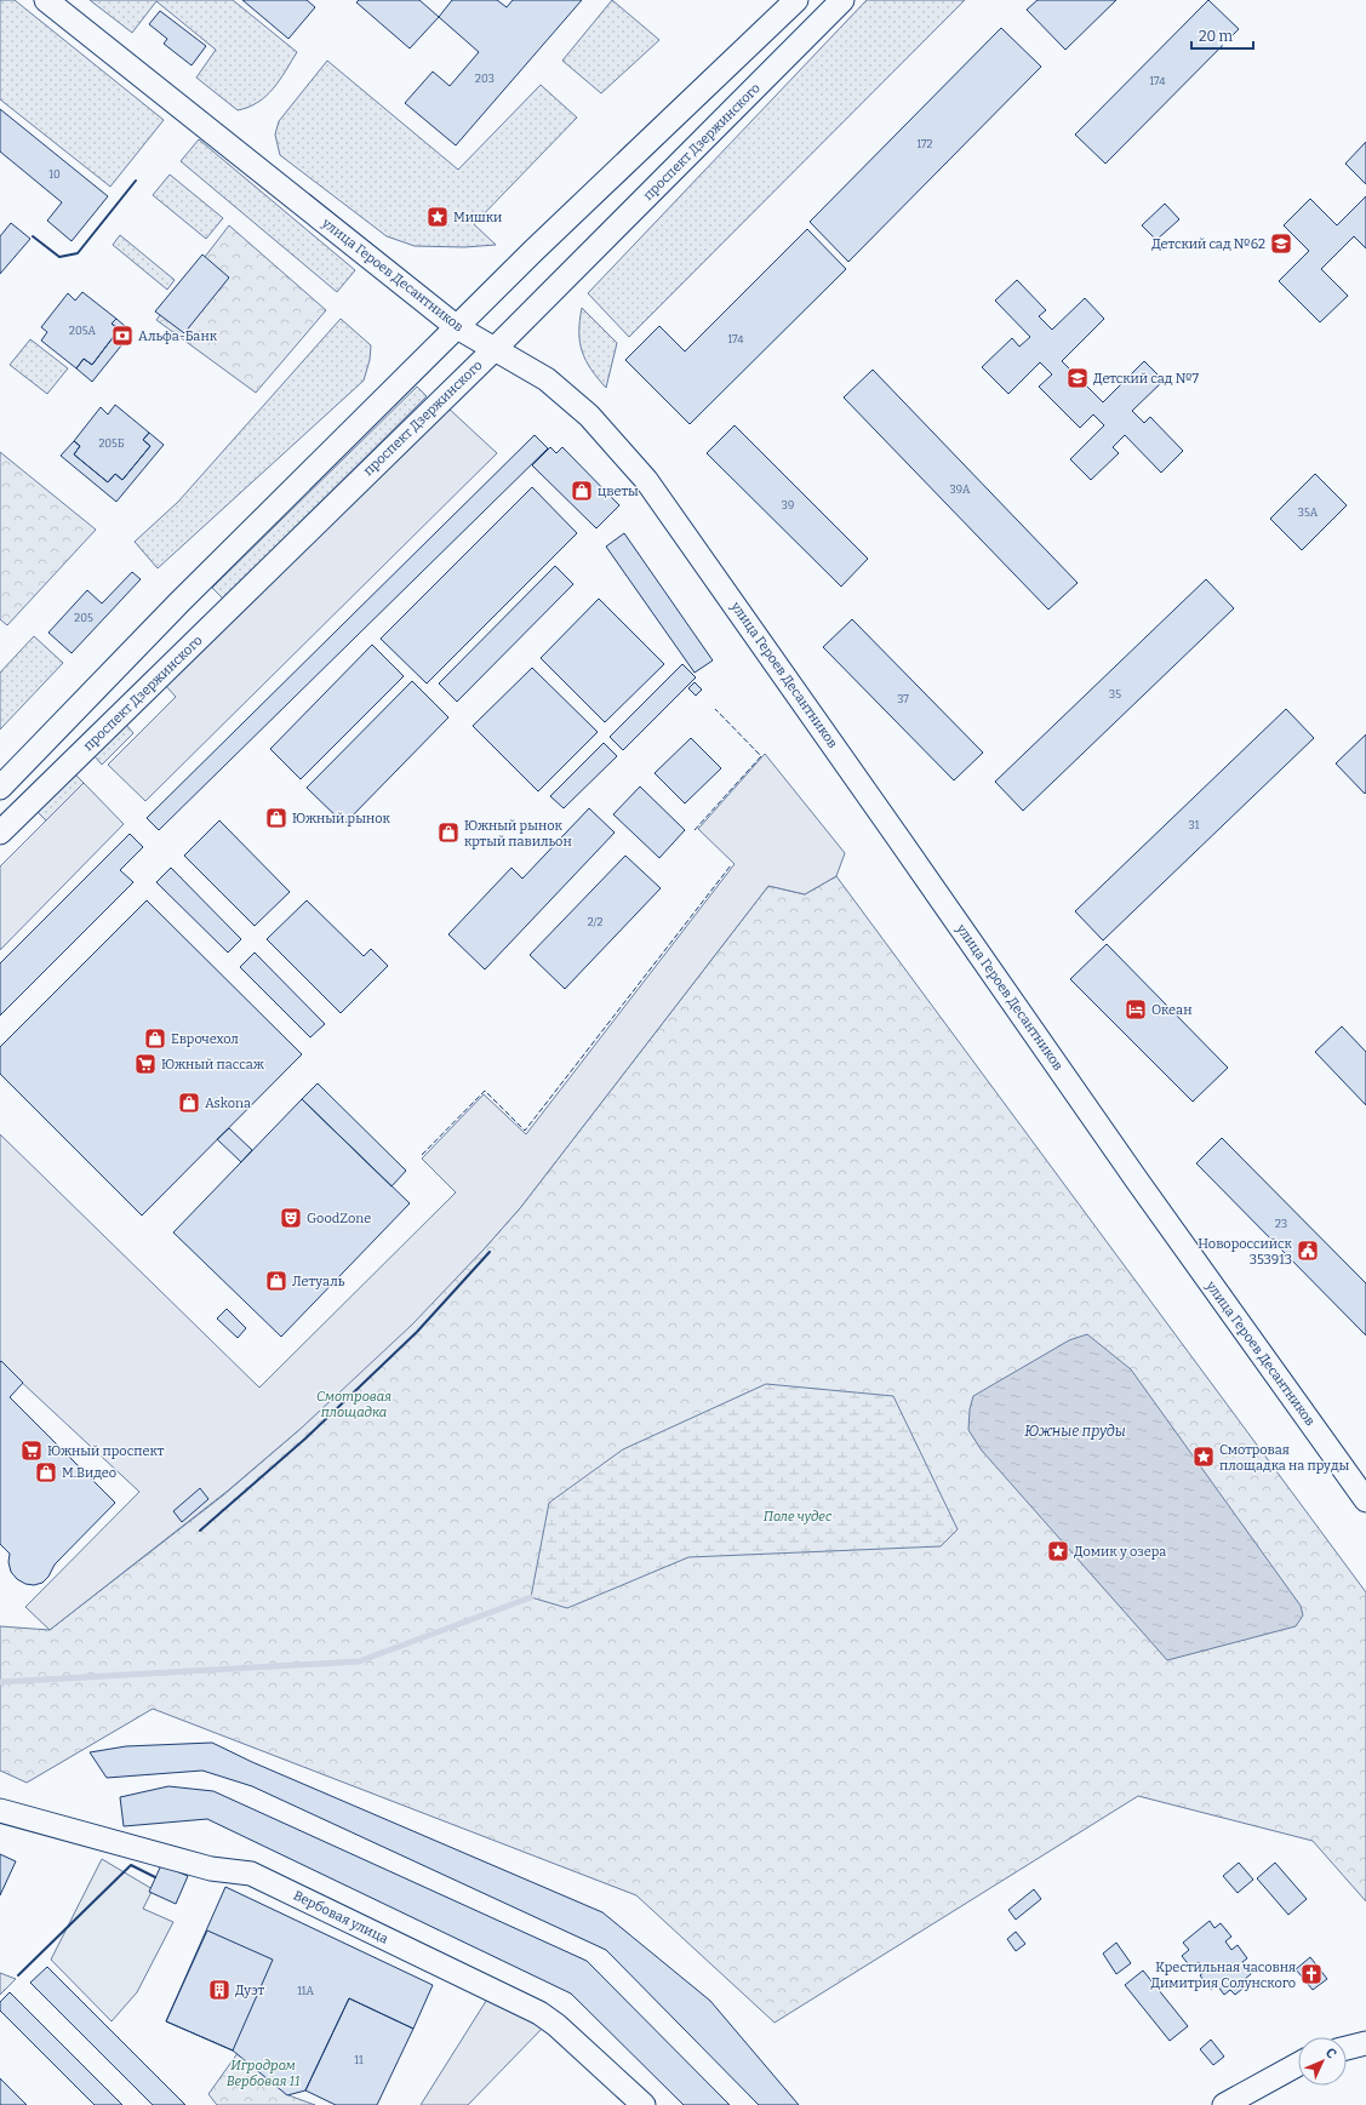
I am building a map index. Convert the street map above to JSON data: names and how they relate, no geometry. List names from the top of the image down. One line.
{"streets":{"street":["проспект Дзержинского","улица Героев Десантников","Вербовая улица"]},"crossings":[["проспект Дзержинского","улица Героев Десантников"]],"water":["Южные пруды"],"parks":["Смотровая площадка","Поле чудес","Игродром Вербовая 11"],"places":{"place":["Мишки","Смотровая площадка на пруды","Домик у озера"],"school or university":["Детский сад №62","Детский сад №7"],"bank":["Альфа-Банк"],"shop":["цветы","Южный рынок","Южный рынок кртый павильон","Еврочехол","Askona","Летуаль","М.Видео"],"hotel":["Океан"],"supermarket":["Южный пассаж","Южный проспект"],"theatre":["GoodZone"],"public building":["Новороссийск 353913"],"church":["Крестильная часовня Димитрия Солунского"],"building":["Дуэт"]},"house_numbers":["203","174","172","10","205А","174","205Б","39А","39","35А","205","35","37","31","2/2","23","11А","11"],"scale_bar":"20 m","north":"top right"}
